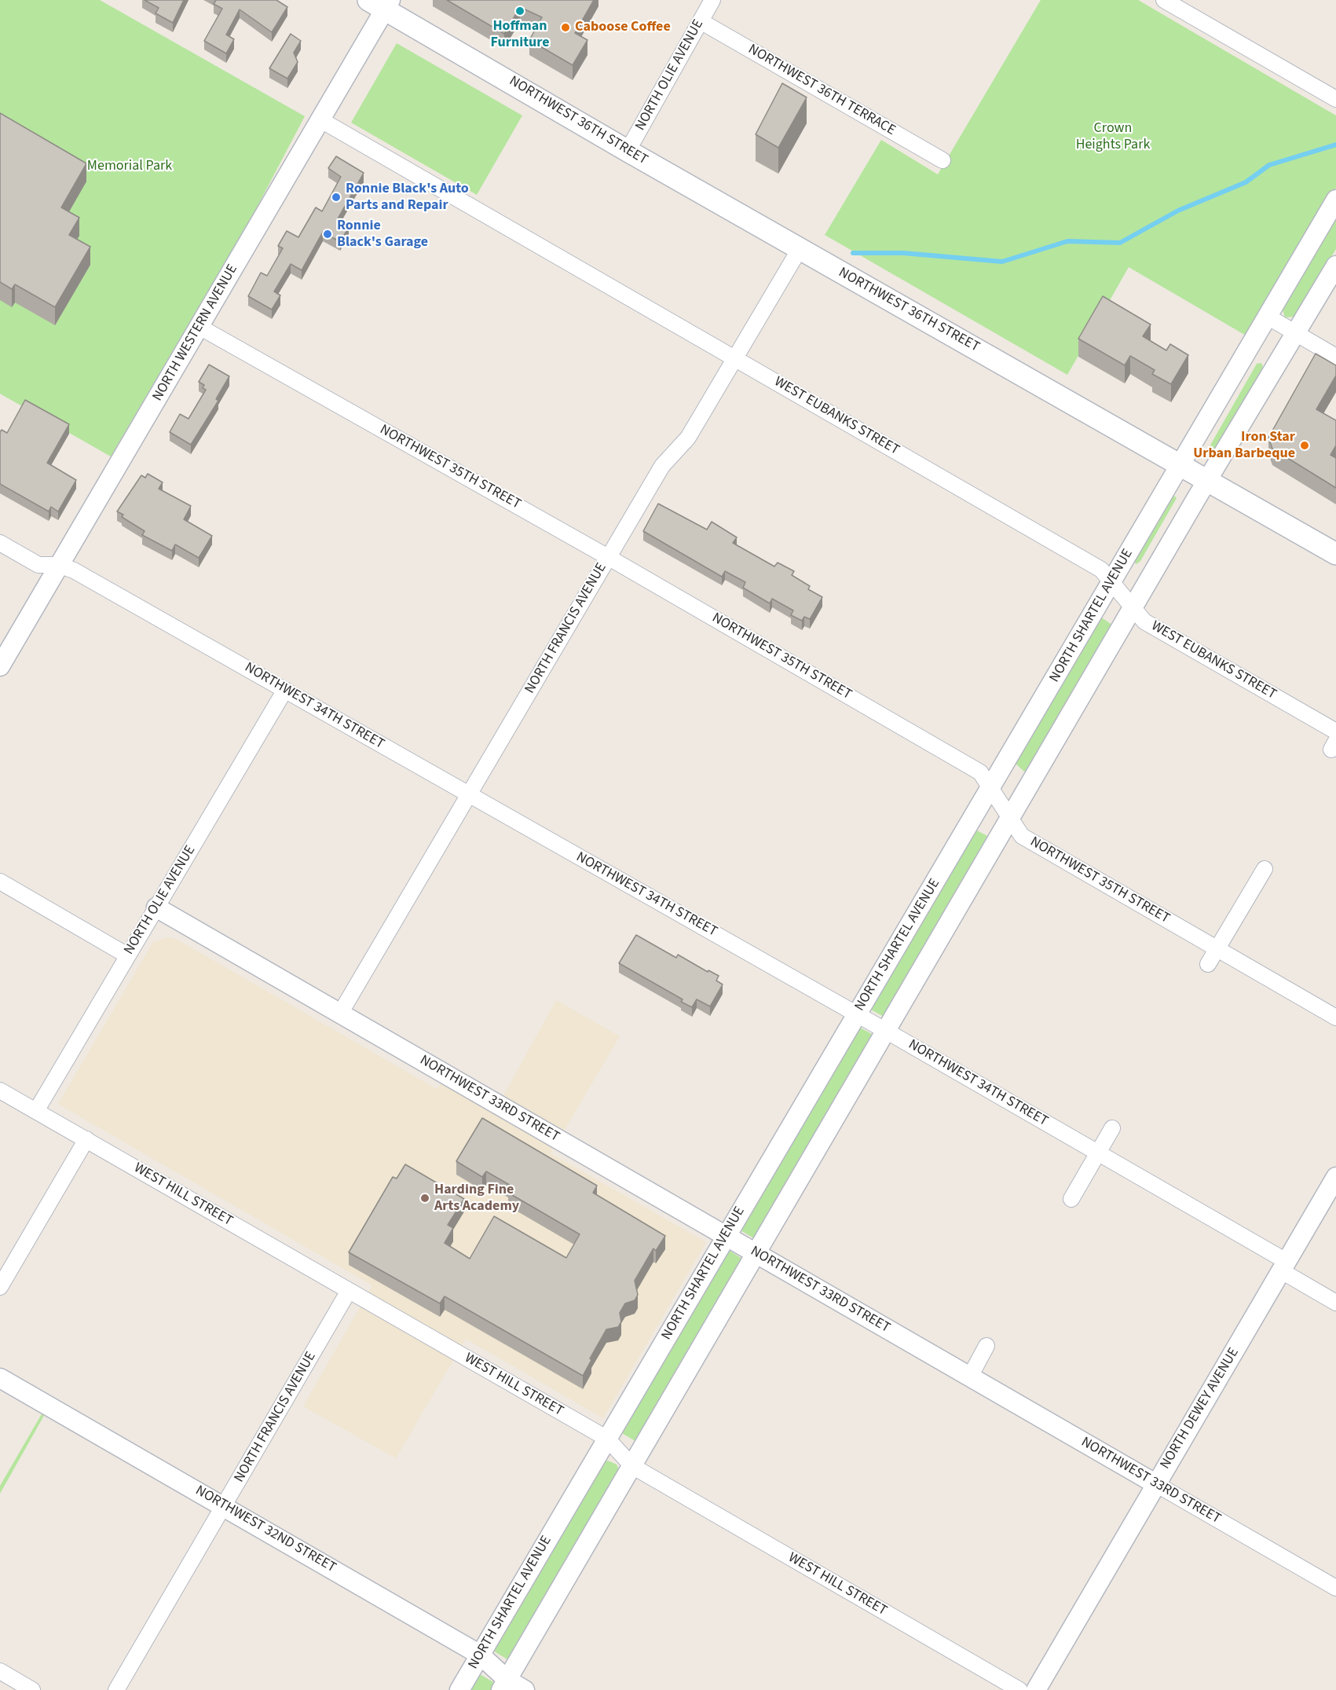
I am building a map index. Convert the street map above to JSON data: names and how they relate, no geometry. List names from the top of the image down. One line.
{"streets":{"main road":["NORTHWEST 36TH STREET"],"street":["NORTH OLIE AVENUE","NORTHWEST 36TH TERRACE","NORTH WESTERN AVENUE","WEST EUBANKS STREET","NORTHWEST 35TH STREET","NORTH SHARTEL AVENUE","NORTH FRANCIS AVENUE","NORTHWEST 34TH STREET","NORTHWEST 33RD STREET","WEST HILL STREET","NORTH DEWEY AVENUE","NORTHWEST 32ND STREET"]},"crossings":[["NORTH OLIE AVENUE","NORTHWEST 36TH TERRACE"],["NORTH OLIE AVENUE","NORTHWEST 36TH STREET"],["NORTH OLIE AVENUE","NORTHWEST 34TH STREET"],["NORTH OLIE AVENUE","NORTHWEST 33RD STREET"],["NORTH OLIE AVENUE","WEST HILL STREET"],["NORTHWEST 36TH STREET","NORTH WESTERN AVENUE"],["NORTHWEST 36TH STREET","NORTH SHARTEL AVENUE"],["NORTHWEST 36TH STREET","NORTH FRANCIS AVENUE"],["NORTH WESTERN AVENUE","WEST EUBANKS STREET"],["NORTH WESTERN AVENUE","NORTHWEST 35TH STREET"],["NORTH WESTERN AVENUE","NORTHWEST 34TH STREET"],["WEST EUBANKS STREET","NORTH SHARTEL AVENUE"],["WEST EUBANKS STREET","NORTH FRANCIS AVENUE"],["NORTHWEST 35TH STREET","NORTH SHARTEL AVENUE"],["NORTHWEST 35TH STREET","NORTH FRANCIS AVENUE"],["NORTH SHARTEL AVENUE","NORTHWEST 34TH STREET"],["NORTH SHARTEL AVENUE","NORTHWEST 33RD STREET"],["NORTH SHARTEL AVENUE","WEST HILL STREET"],["NORTH SHARTEL AVENUE","NORTHWEST 32ND STREET"],["NORTH FRANCIS AVENUE","NORTHWEST 34TH STREET"],["NORTH FRANCIS AVENUE","NORTHWEST 33RD STREET"],["NORTH FRANCIS AVENUE","WEST HILL STREET"],["NORTH FRANCIS AVENUE","NORTHWEST 32ND STREET"],["NORTHWEST 34TH STREET","NORTH DEWEY AVENUE"],["NORTHWEST 33RD STREET","NORTH DEWEY AVENUE"]],"parks":["Crown Heights Park","Memorial Park"],"places":["Hoffman Furniture","Caboose Coffee","Ronnie Black's Auto Parts and Repair","Ronnie Black's Garage","Iron Star Urban Barbeque","Harding Fine Arts Academy"]}
